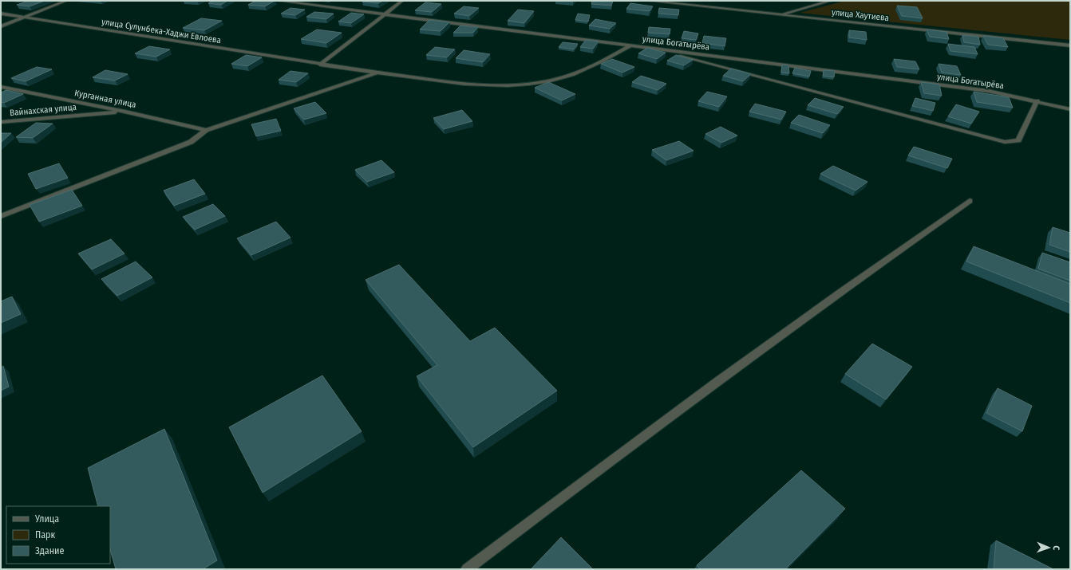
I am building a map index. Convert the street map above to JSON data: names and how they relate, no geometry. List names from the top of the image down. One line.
{"streets":{"street":["улица Хаутиева","улица Сулунбека-Хаджи Евлоева","улица Богатырёва","Курганная улица","Вайнахская улица"]},"crossings":[["улица Сулунбека-Хаджи Евлоева","улица Богатырёва"],["Курганная улица","Вайнахская улица"]],"legend":["Улица","Парк","Здание"],"north":"right"}
